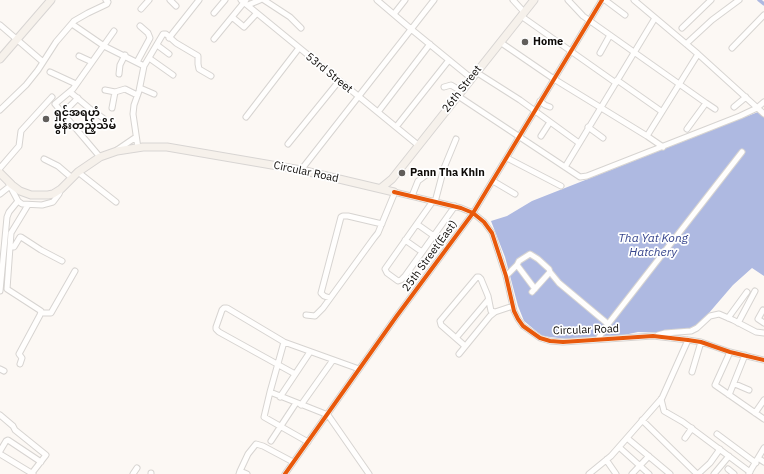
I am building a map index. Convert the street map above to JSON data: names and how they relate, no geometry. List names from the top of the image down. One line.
{"streets":{"main road":["26th Street","Circular Road"],"street":["53rd Street","25th Street(East)"]},"crossings":[["53rd Street","26th Street"],["26th Street","Circular Road"],["Circular Road","25th Street(East)"]],"water":["Tha Yat Kong Hatchery"],"places":["Home","ရှင်အရဟံ မွန်းတည့်သိမ်","Pann Tha Khin"]}
